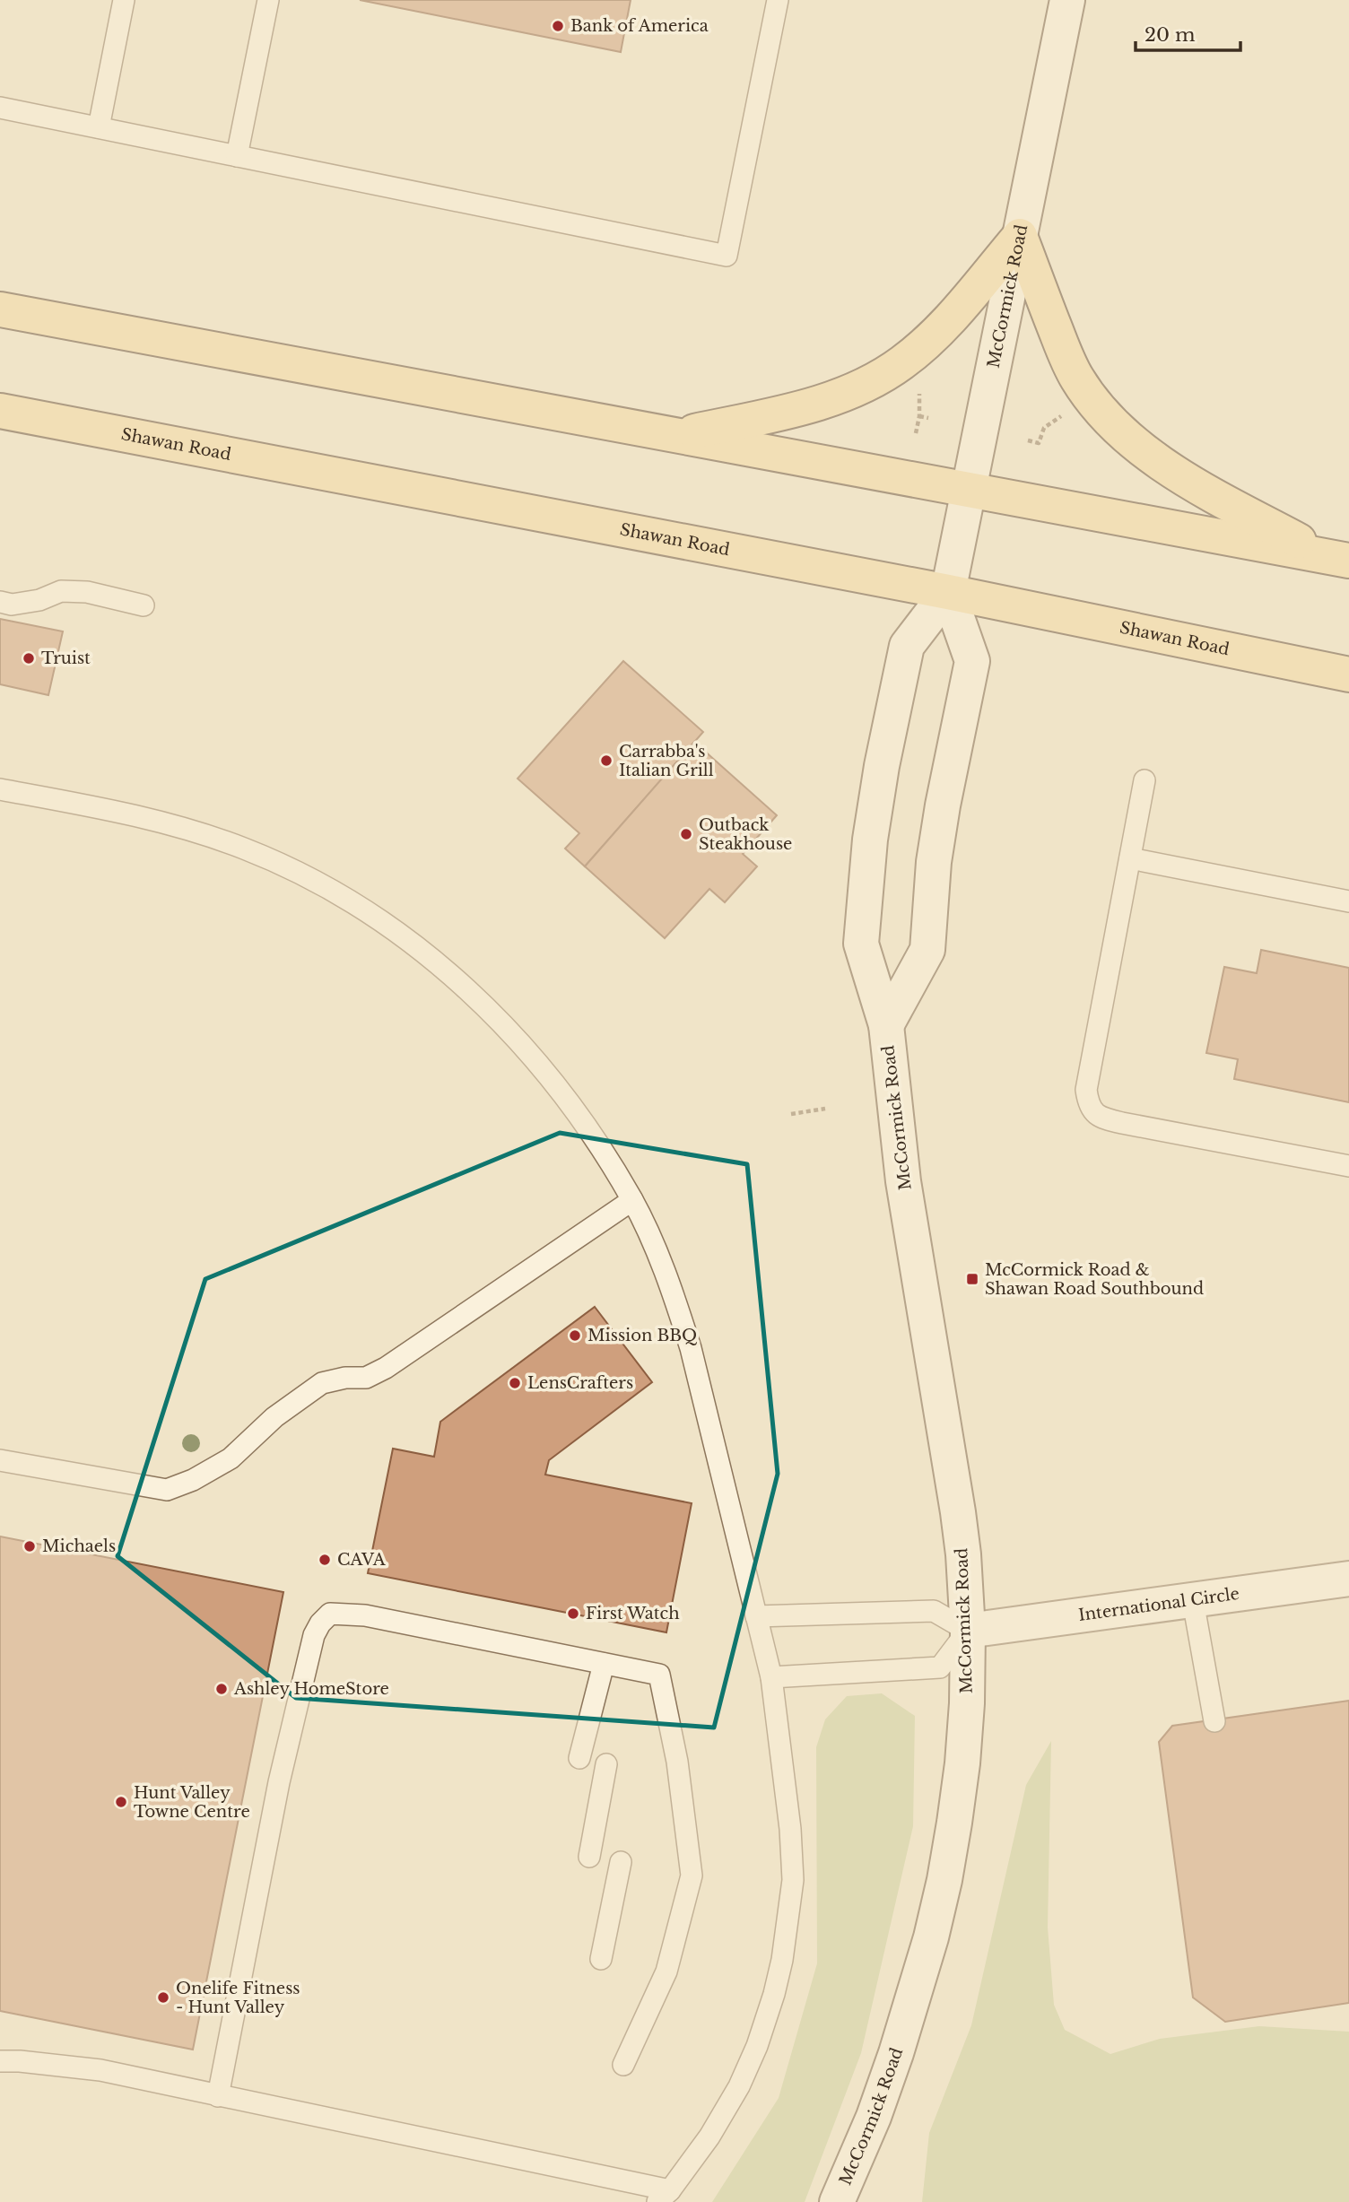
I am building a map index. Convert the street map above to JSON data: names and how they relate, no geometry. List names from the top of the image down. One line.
{"streets":{"main road":["McCormick Road","Shawan Road","International Circle"]},"crossings":[["McCormick Road","Shawan Road"],["McCormick Road","International Circle"]],"places":{"other":["Bank of America","Truist","Carrabba's Italian Grill","Outback Steakhouse","Mission BBQ","LensCrafters","Michaels","CAVA","First Watch","Ashley HomeStore","Hunt Valley Towne Centre","Onelife Fitness - Hunt Valley"],"transit":["McCormick Road & Shawan Road Southbound"]},"scale_bar":"20 m"}
